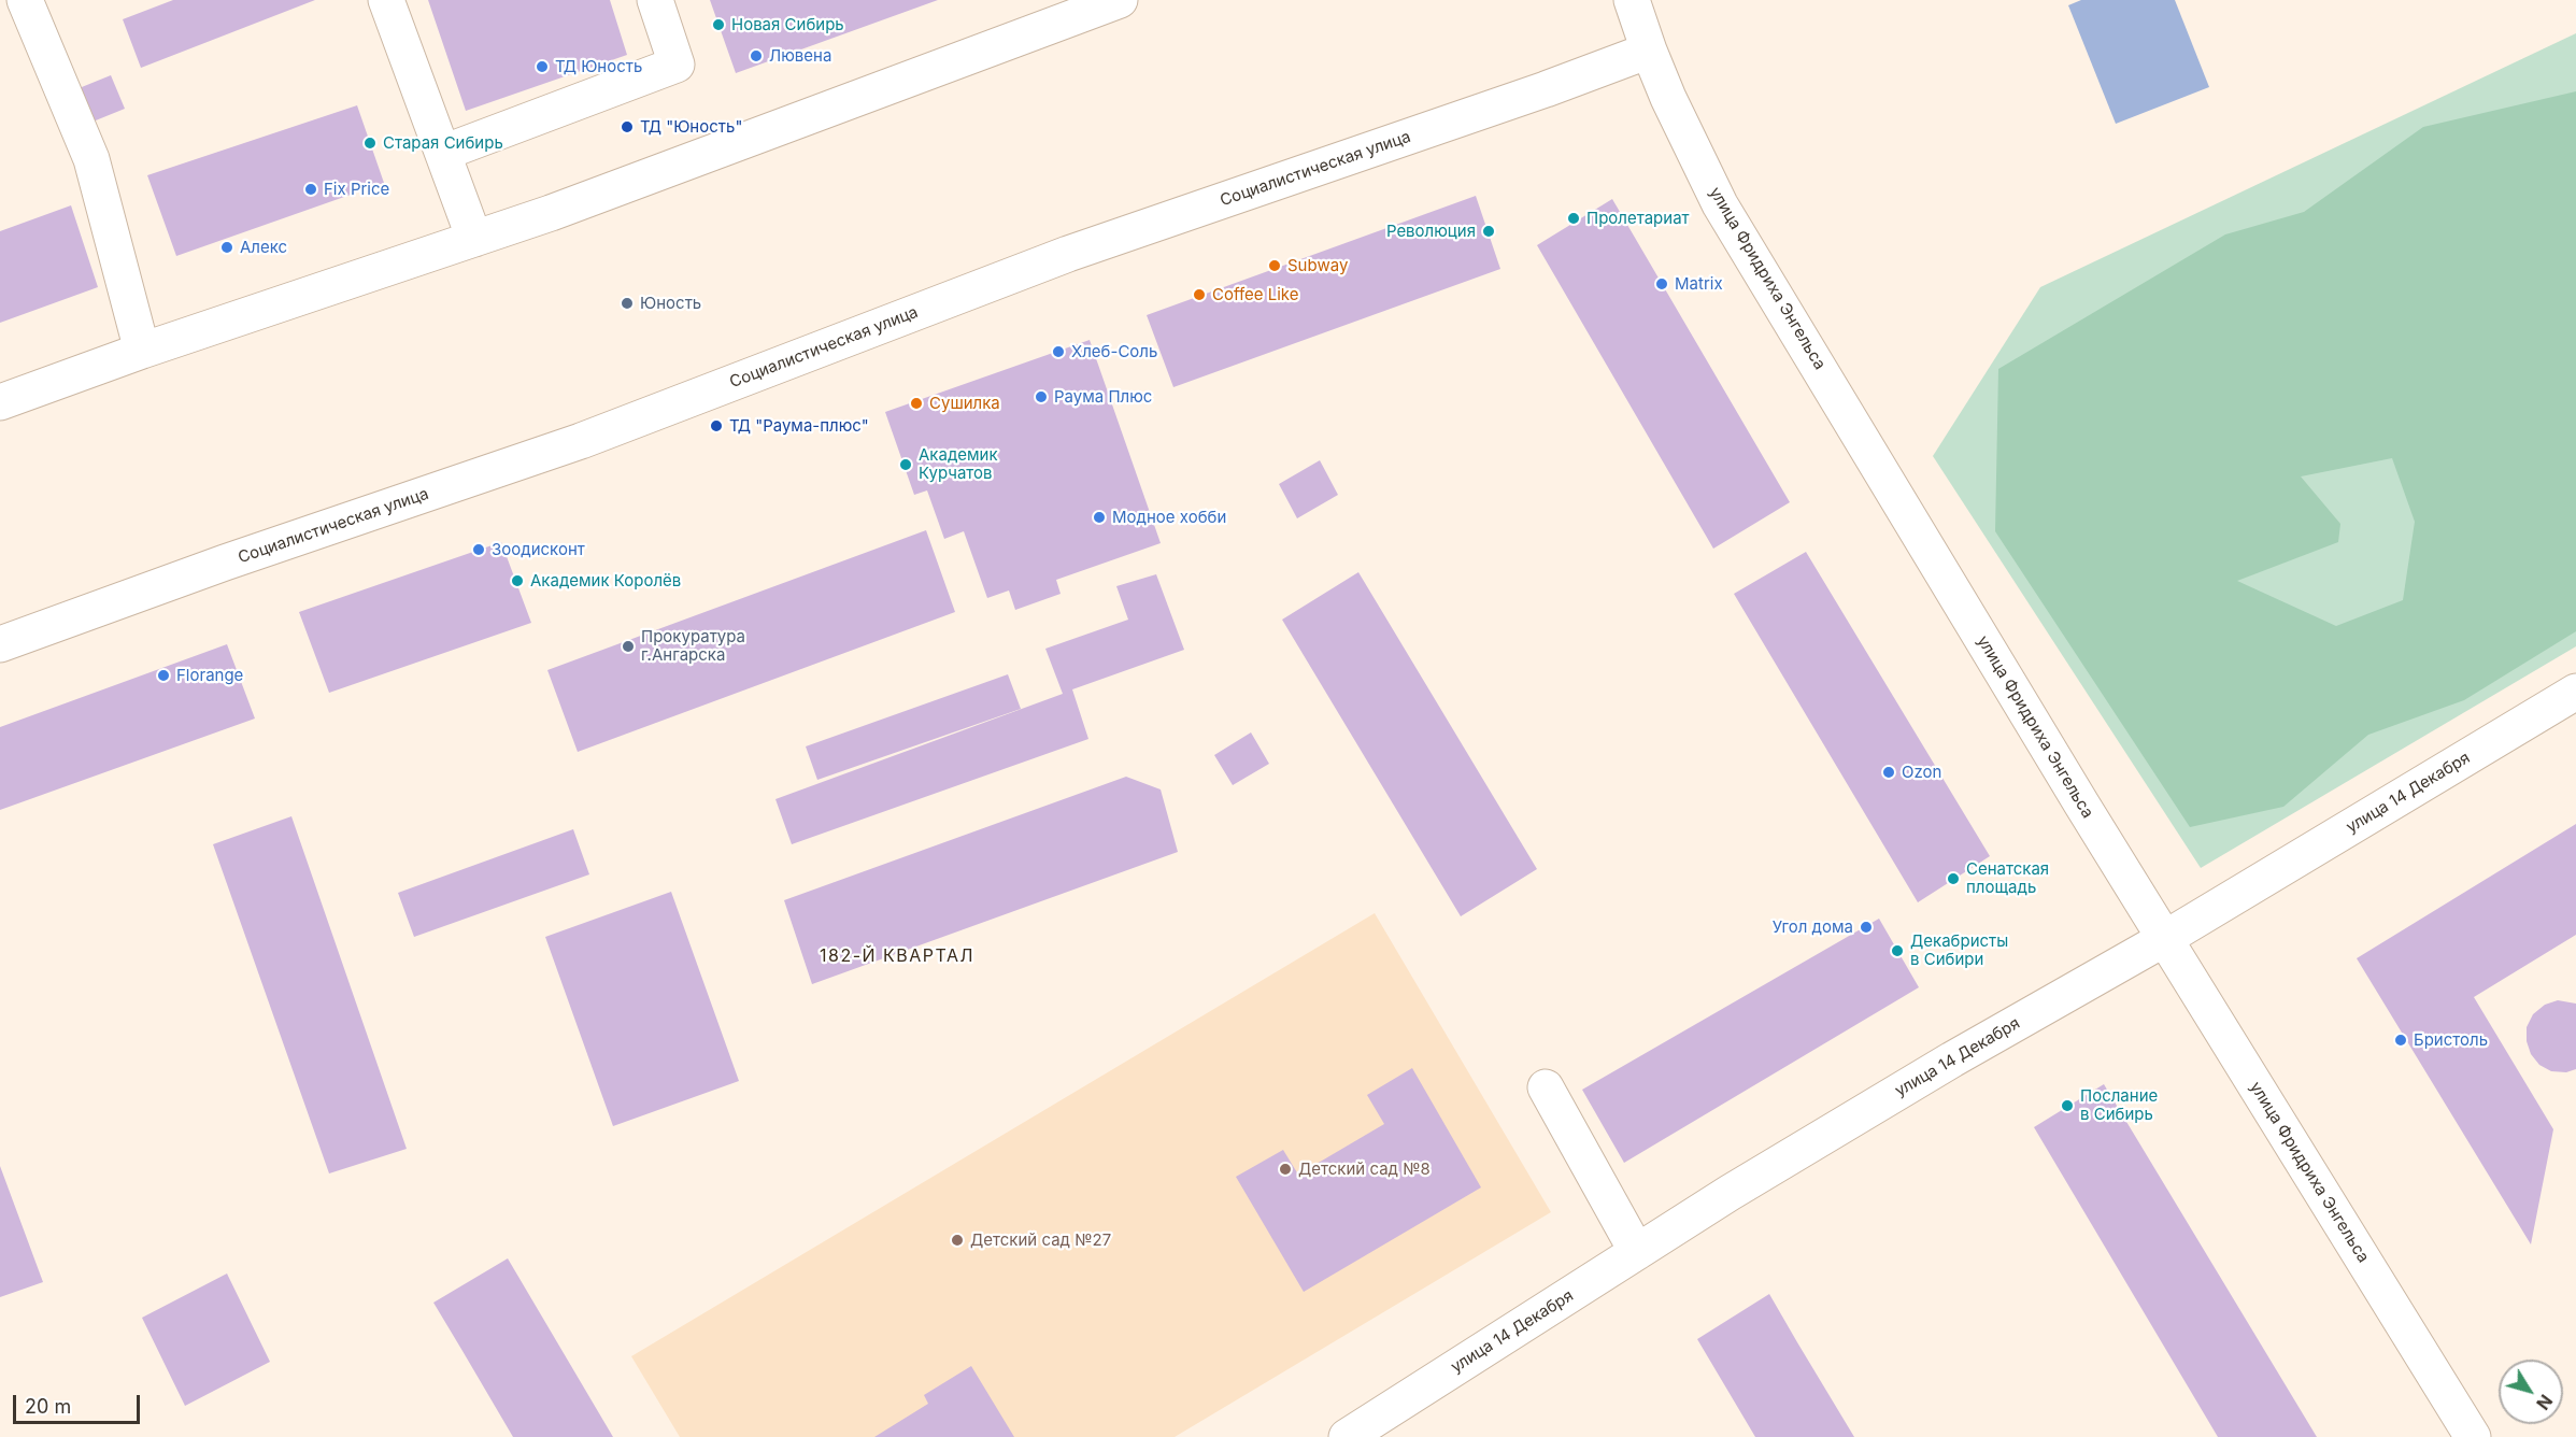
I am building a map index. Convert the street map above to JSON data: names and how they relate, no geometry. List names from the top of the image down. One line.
{"streets":{"street":["Социалистическая улица","улица Фридриха Энгельса","улица 14 Декабря"]},"crossings":[["Социалистическая улица","улица Фридриха Энгельса"],["улица Фридриха Энгельса","улица 14 Декабря"]],"districts":["182-Й КВАРТАЛ"],"places":["Новая Сибирь","Лювена","ТД Юность","ТД \"Юность\"","Старая Сибирь","Fix Price","Пролетариат","Революция","Алекс","Subway","Matrix","Coffee Like","Юность","Хлеб-Соль","Раума Плюс","Сушилка","ТД \"Раума-плюс\"","Академик Курчатов","Модное хобби","Зоодисконт","Академик Королёв","Прокуратура г.Ангарска","Florange","Ozon","Сенатская площадь","Угол дома","Декабристы в Сибири","Бристоль","Послание в Сибирь","Детский сад №8","Детский сад №27"],"scale_bar":"20 m","north":"bottom right"}
